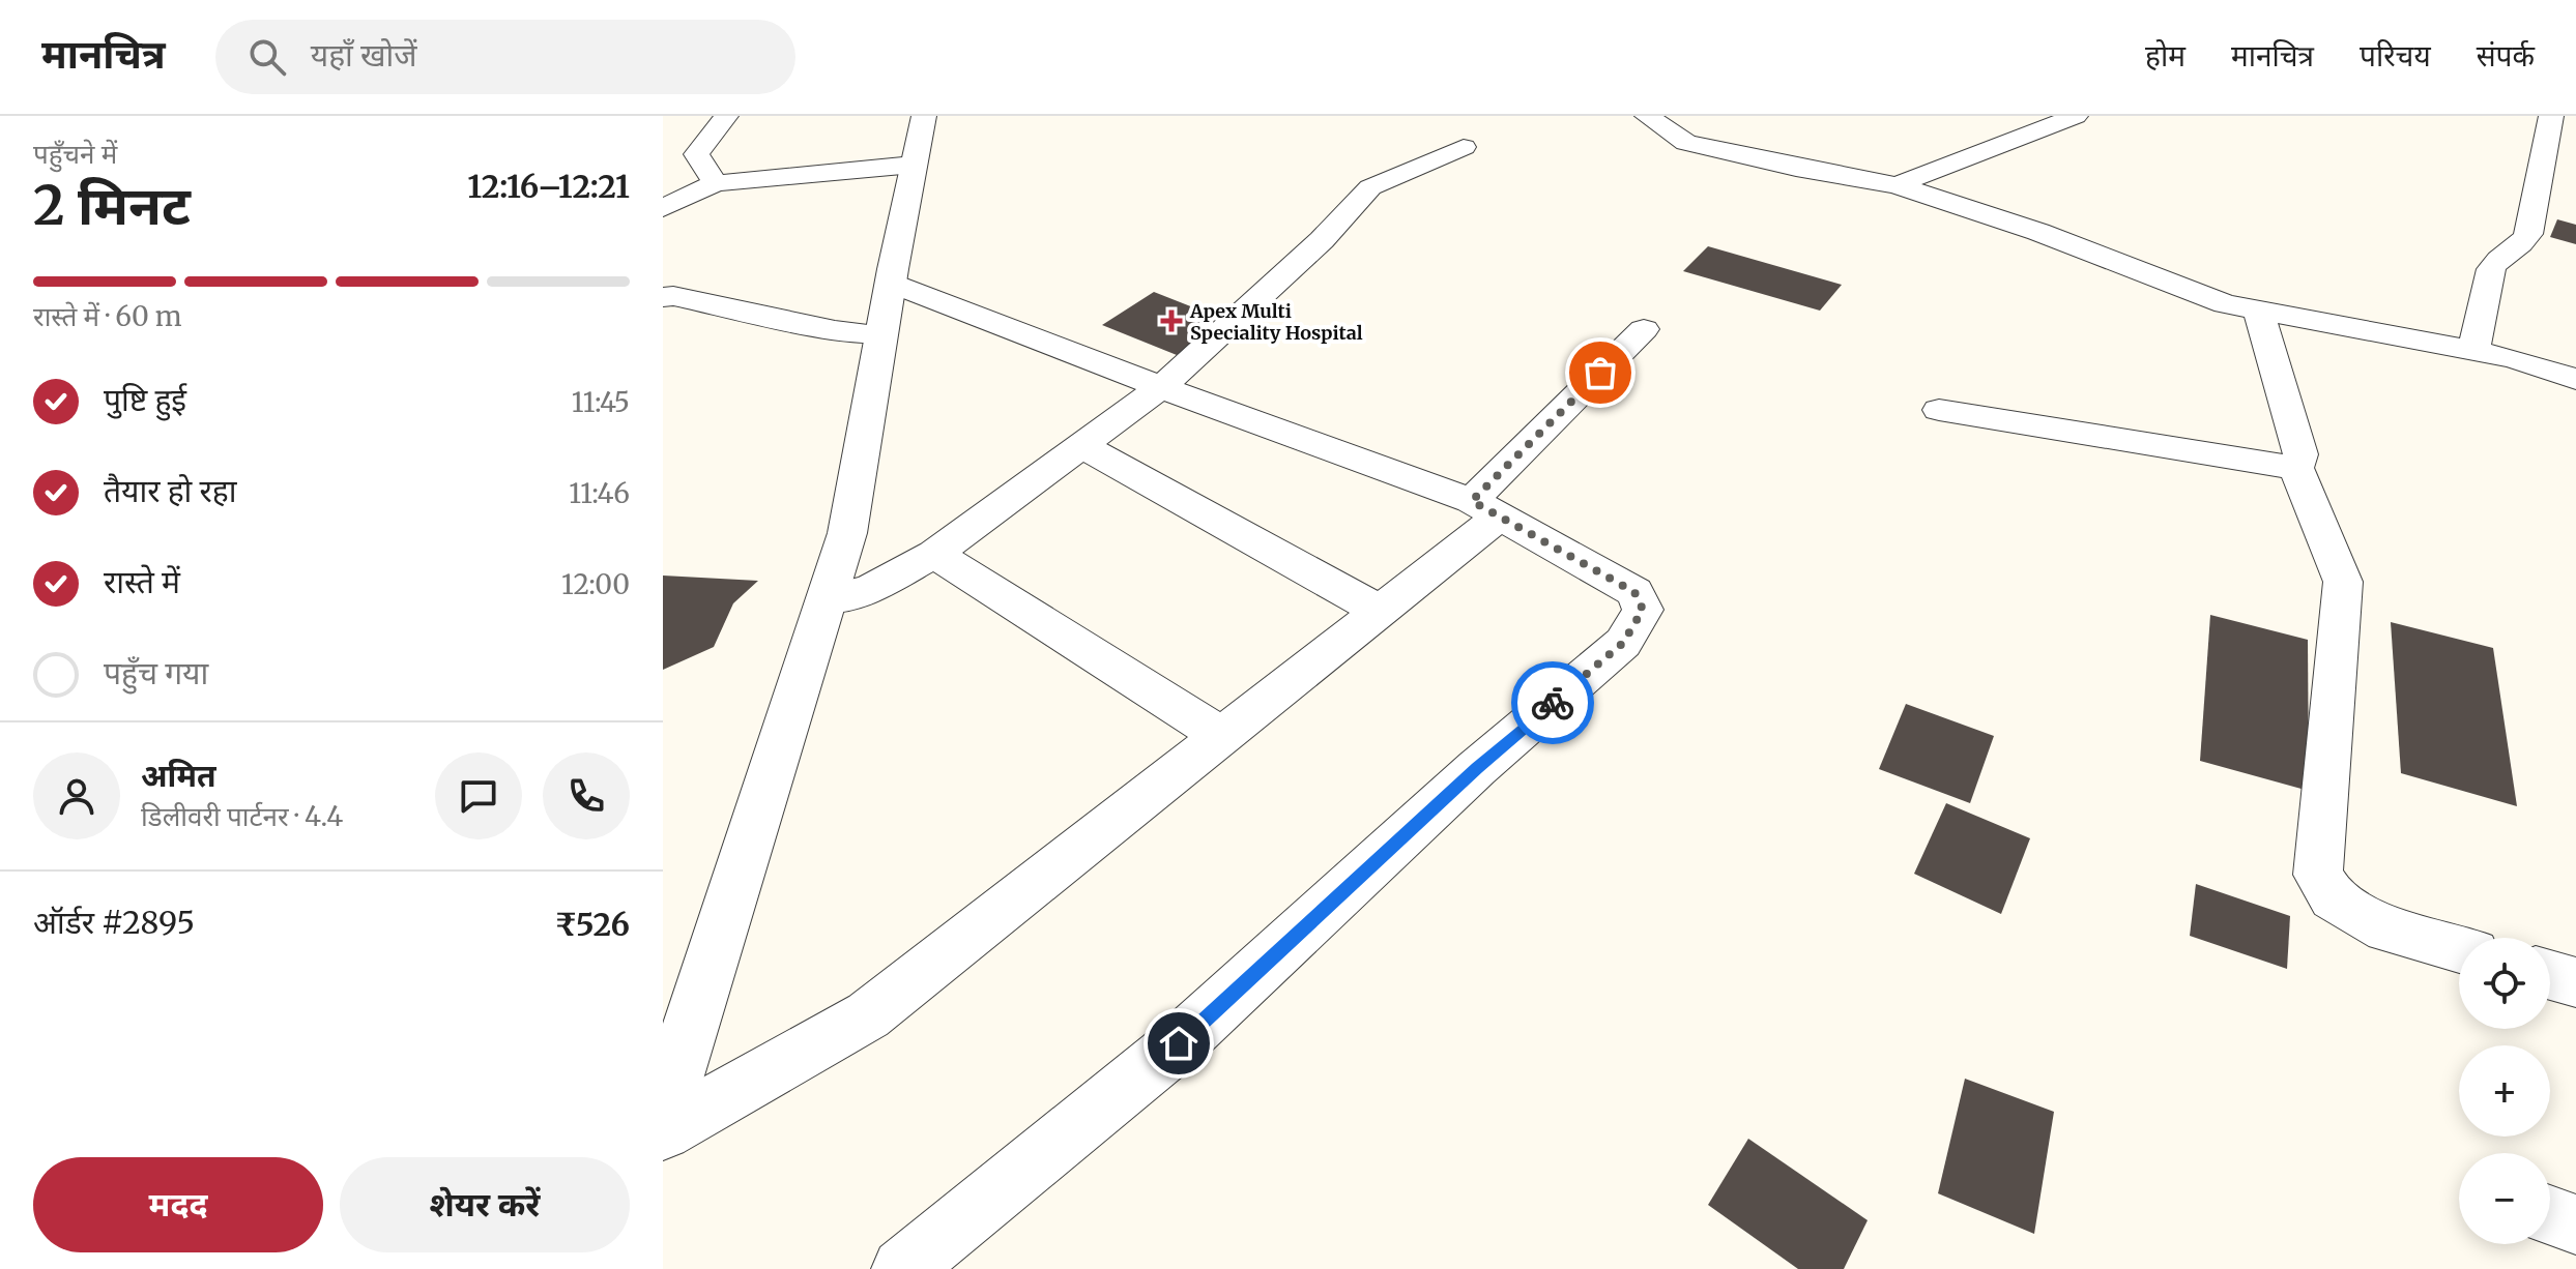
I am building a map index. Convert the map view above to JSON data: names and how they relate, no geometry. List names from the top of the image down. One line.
{"places":{"health":["Apex Multi Speciality Hospital"]},"page":{"header":"मानचित्र","search":"यहाँ खोजें","nav":["होम","मानचित्र","परिचय","संपर्क"],"heading":["2 मिनट","पहुँचने में","12:16–12:21"],"panel":["अमित","डिलीवरी पार्टनर · 4.4","ऑर्डर #2895","₹526"],"bar":"रास्ते में · 60 m","list":[["पुष्टि हुई","11:45"],["तैयार हो रहा","11:46"],["रास्ते में","12:00"],"पहुँच गया"],"map_buttons":["+","−"],"buttons":["मदद","शेयर करें"]}}
